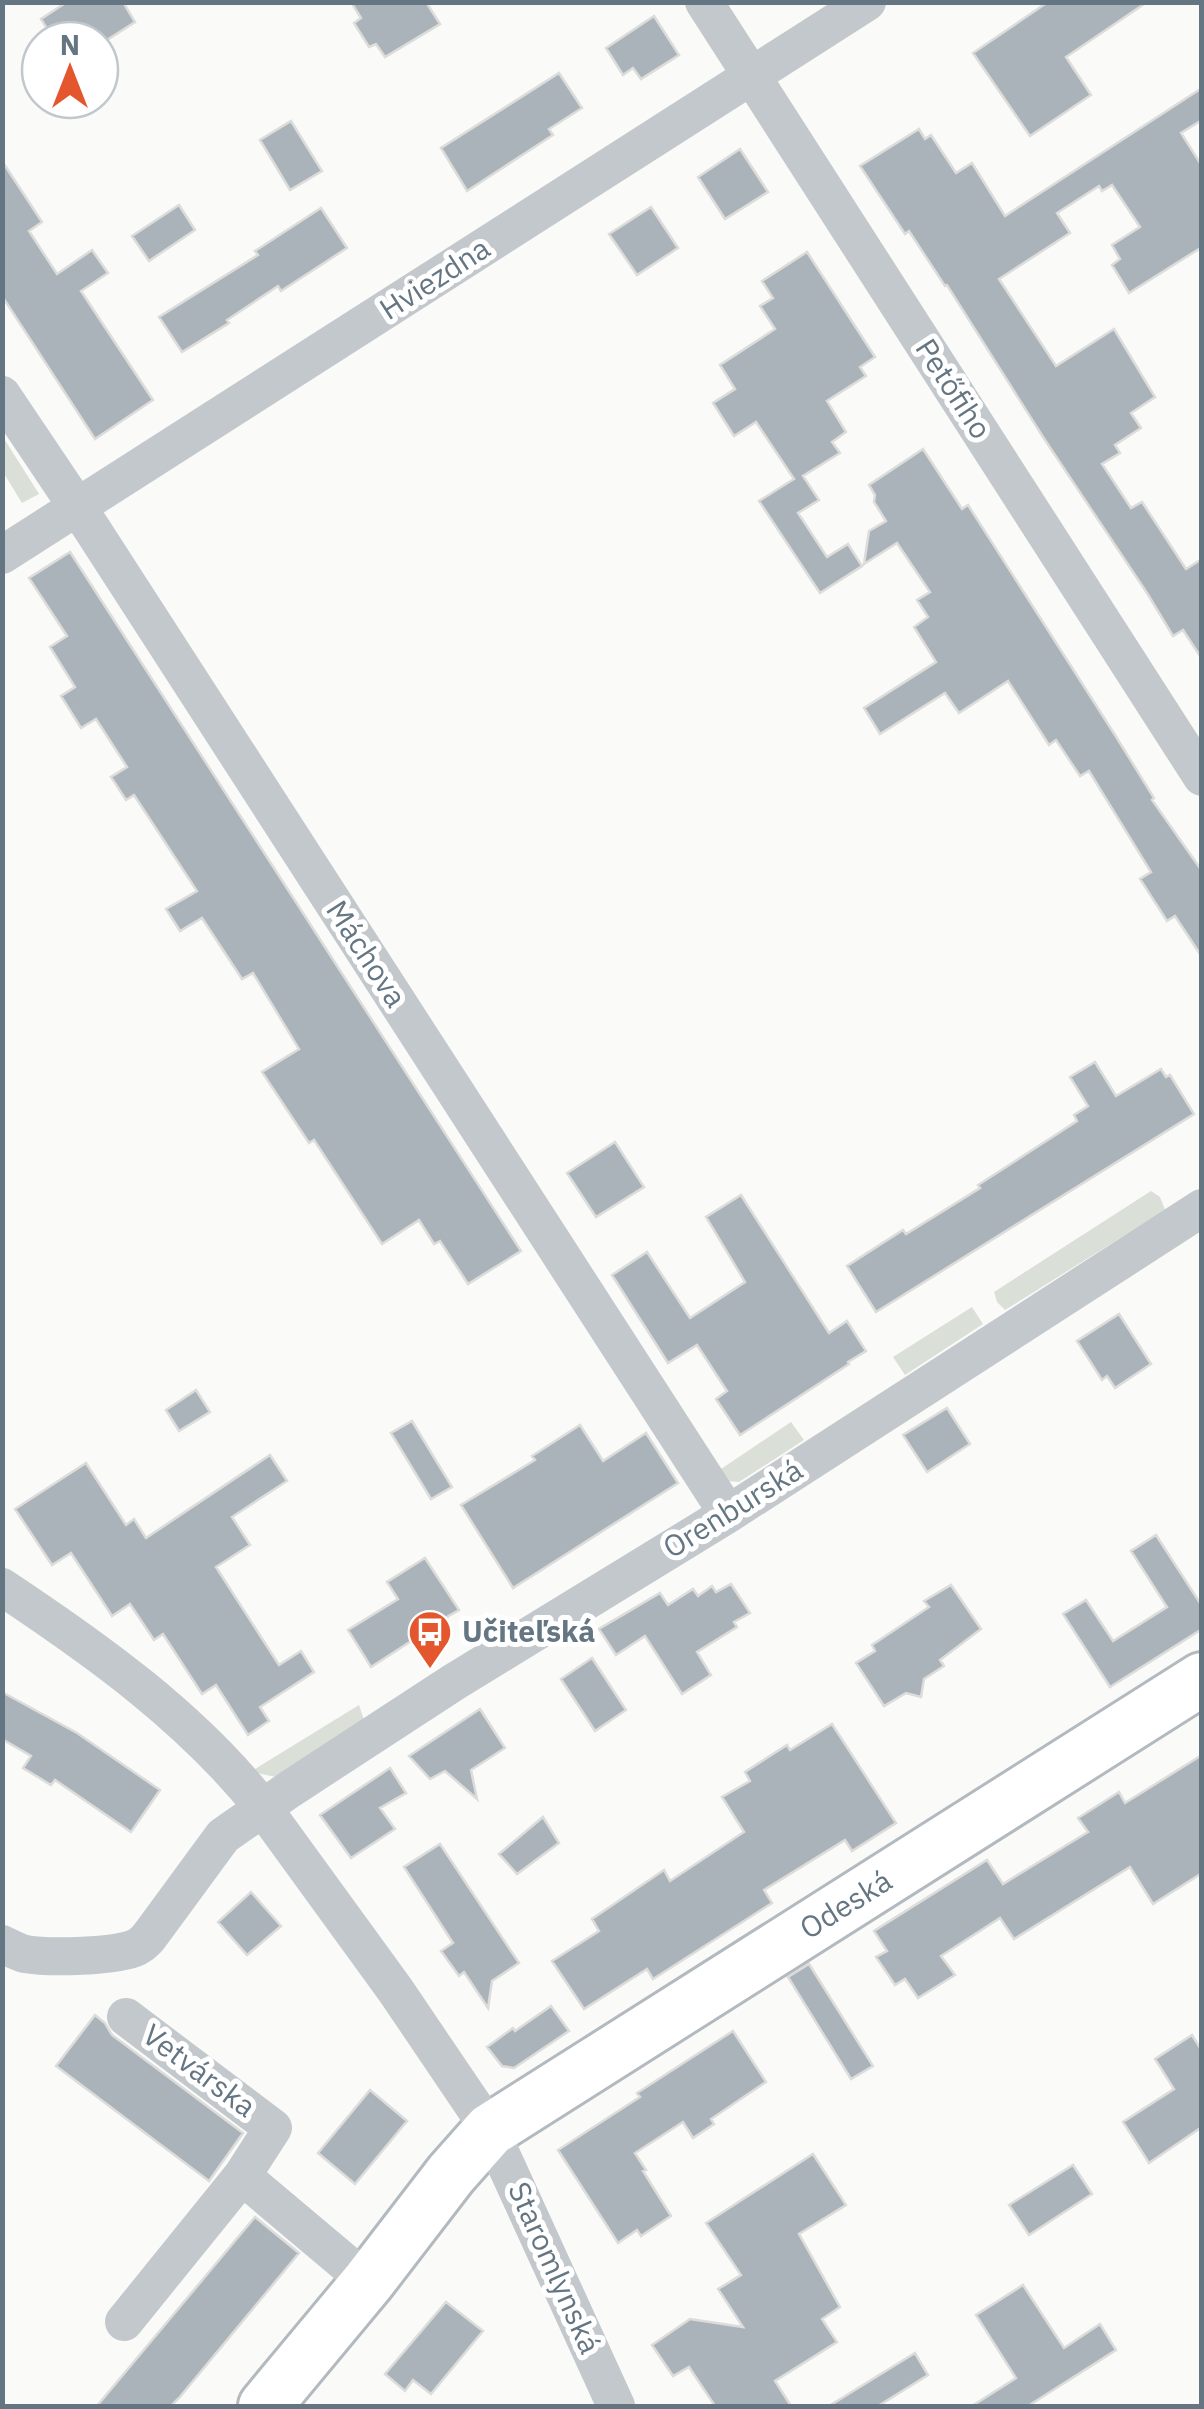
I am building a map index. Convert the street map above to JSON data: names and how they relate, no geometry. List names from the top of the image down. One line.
{"streets":{"street":["Hviezdna","Petőfiho","Máchova","Orenburská","Odeská","Vetvárska","Staromlynská"]},"crossings":[["Hviezdna","Petőfiho"],["Hviezdna","Máchova"],["Máchova","Orenburská"],["Odeská","Staromlynská"]],"places":{"bus stop":["Učiteľská"]},"north":"top"}
